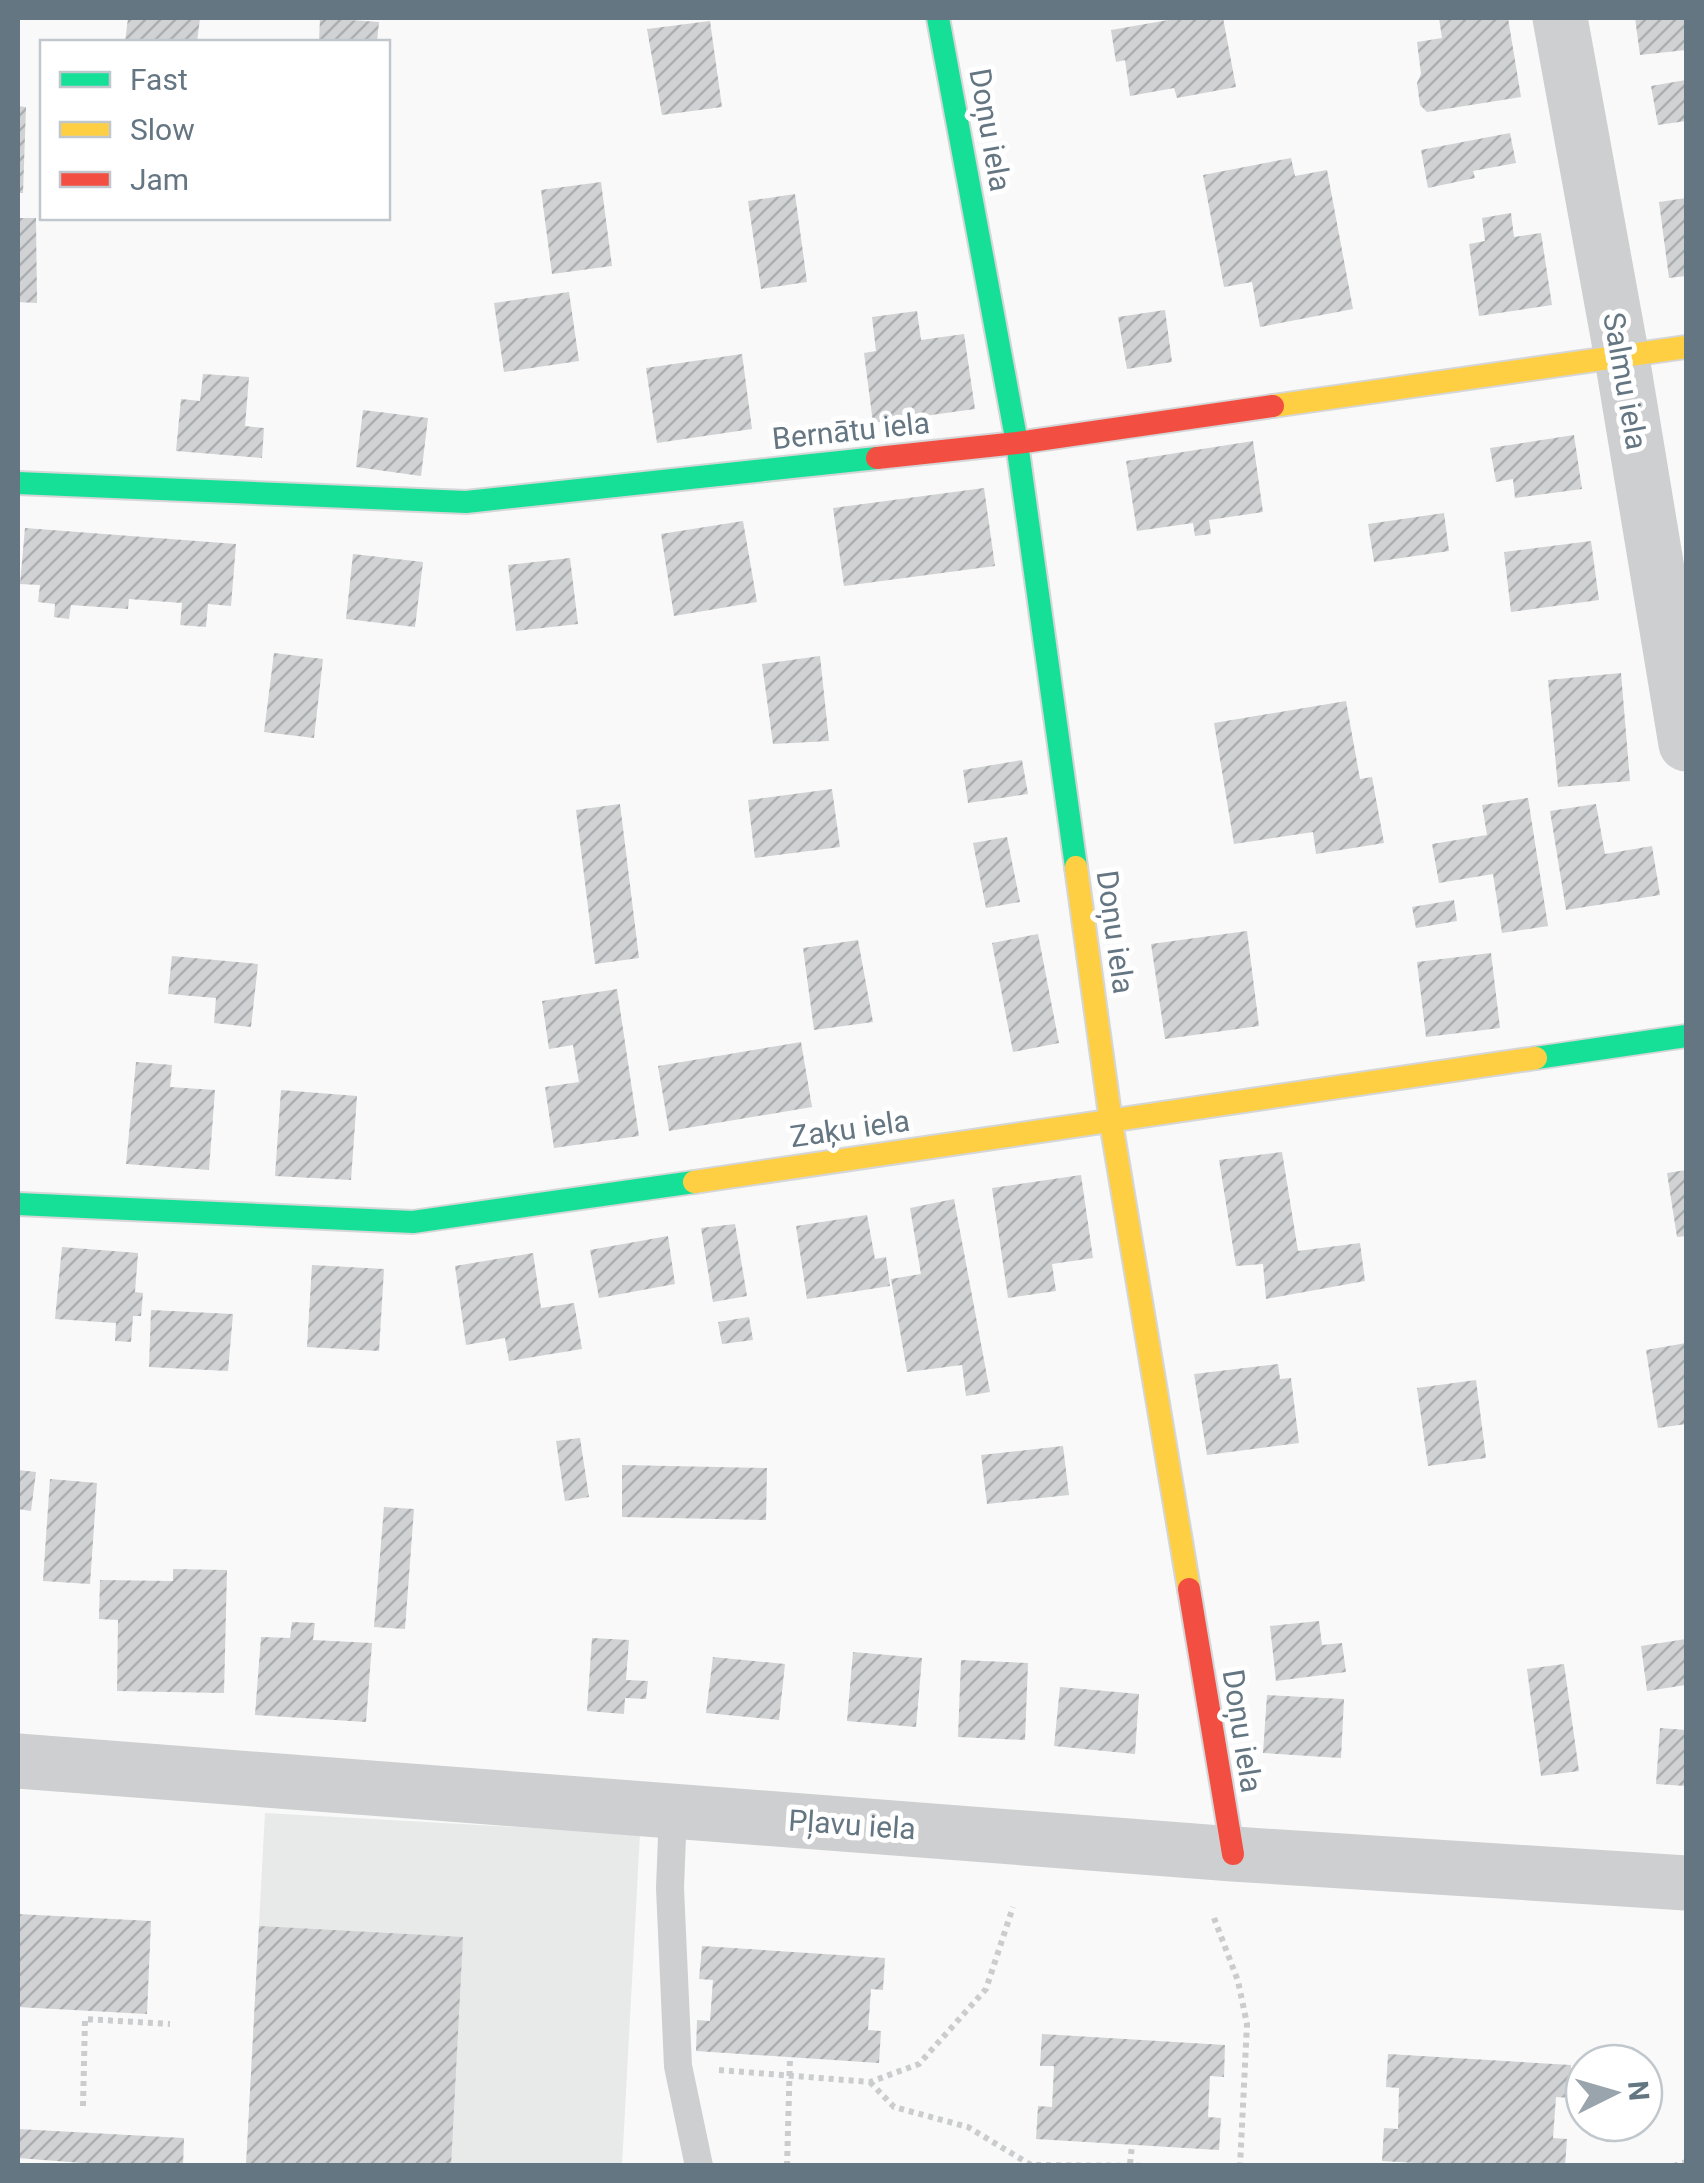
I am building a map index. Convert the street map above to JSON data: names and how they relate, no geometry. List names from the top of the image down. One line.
{"streets":{"street":["Doņu iela","Salmu iela","Bernātu iela","Zaķu iela","Pļavu iela"]},"crossings":[["Doņu iela","Bernātu iela"],["Doņu iela","Zaķu iela"],["Doņu iela","Pļavu iela"],["Salmu iela","Bernātu iela"]],"legend":["Fast","Slow","Jam"],"north":"right"}
